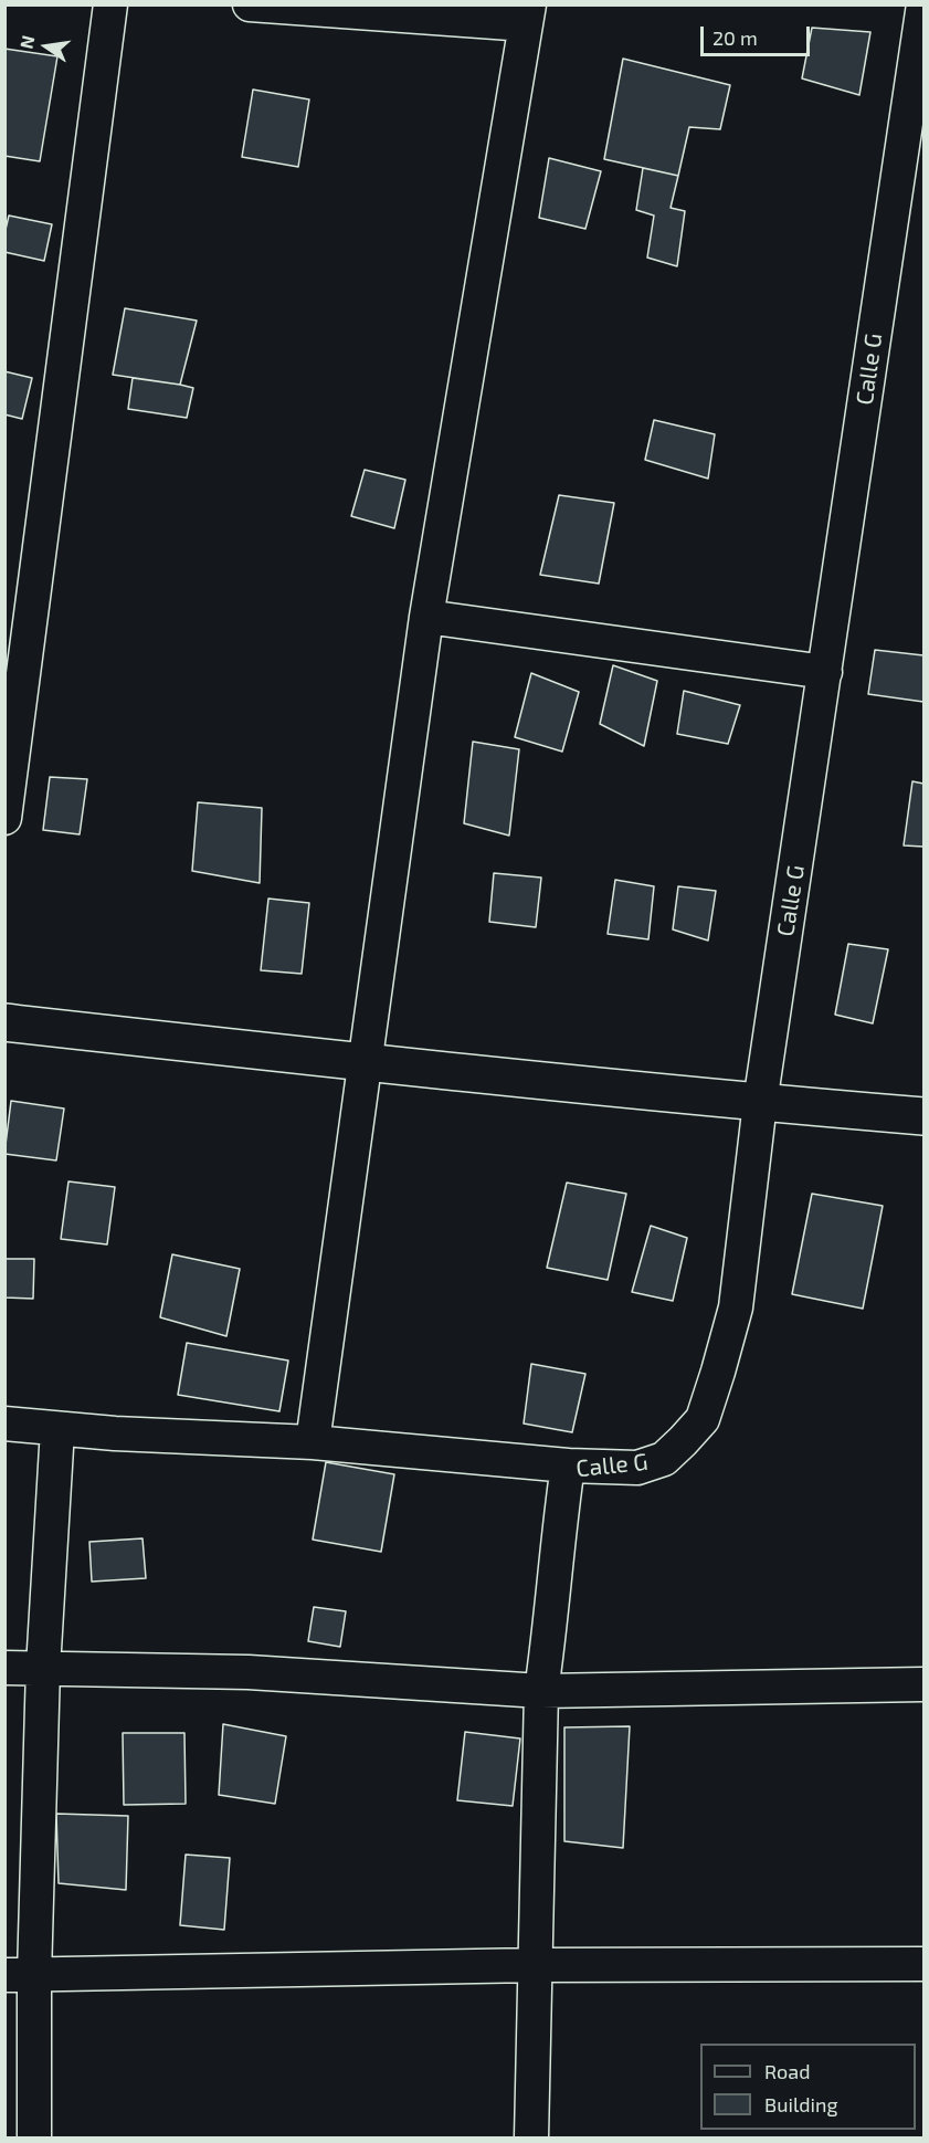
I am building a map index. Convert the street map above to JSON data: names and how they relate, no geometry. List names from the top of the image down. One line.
{"streets":{"street":["Calle G"]},"legend":["Road","Building"],"scale_bar":"20 m","north":"left"}
